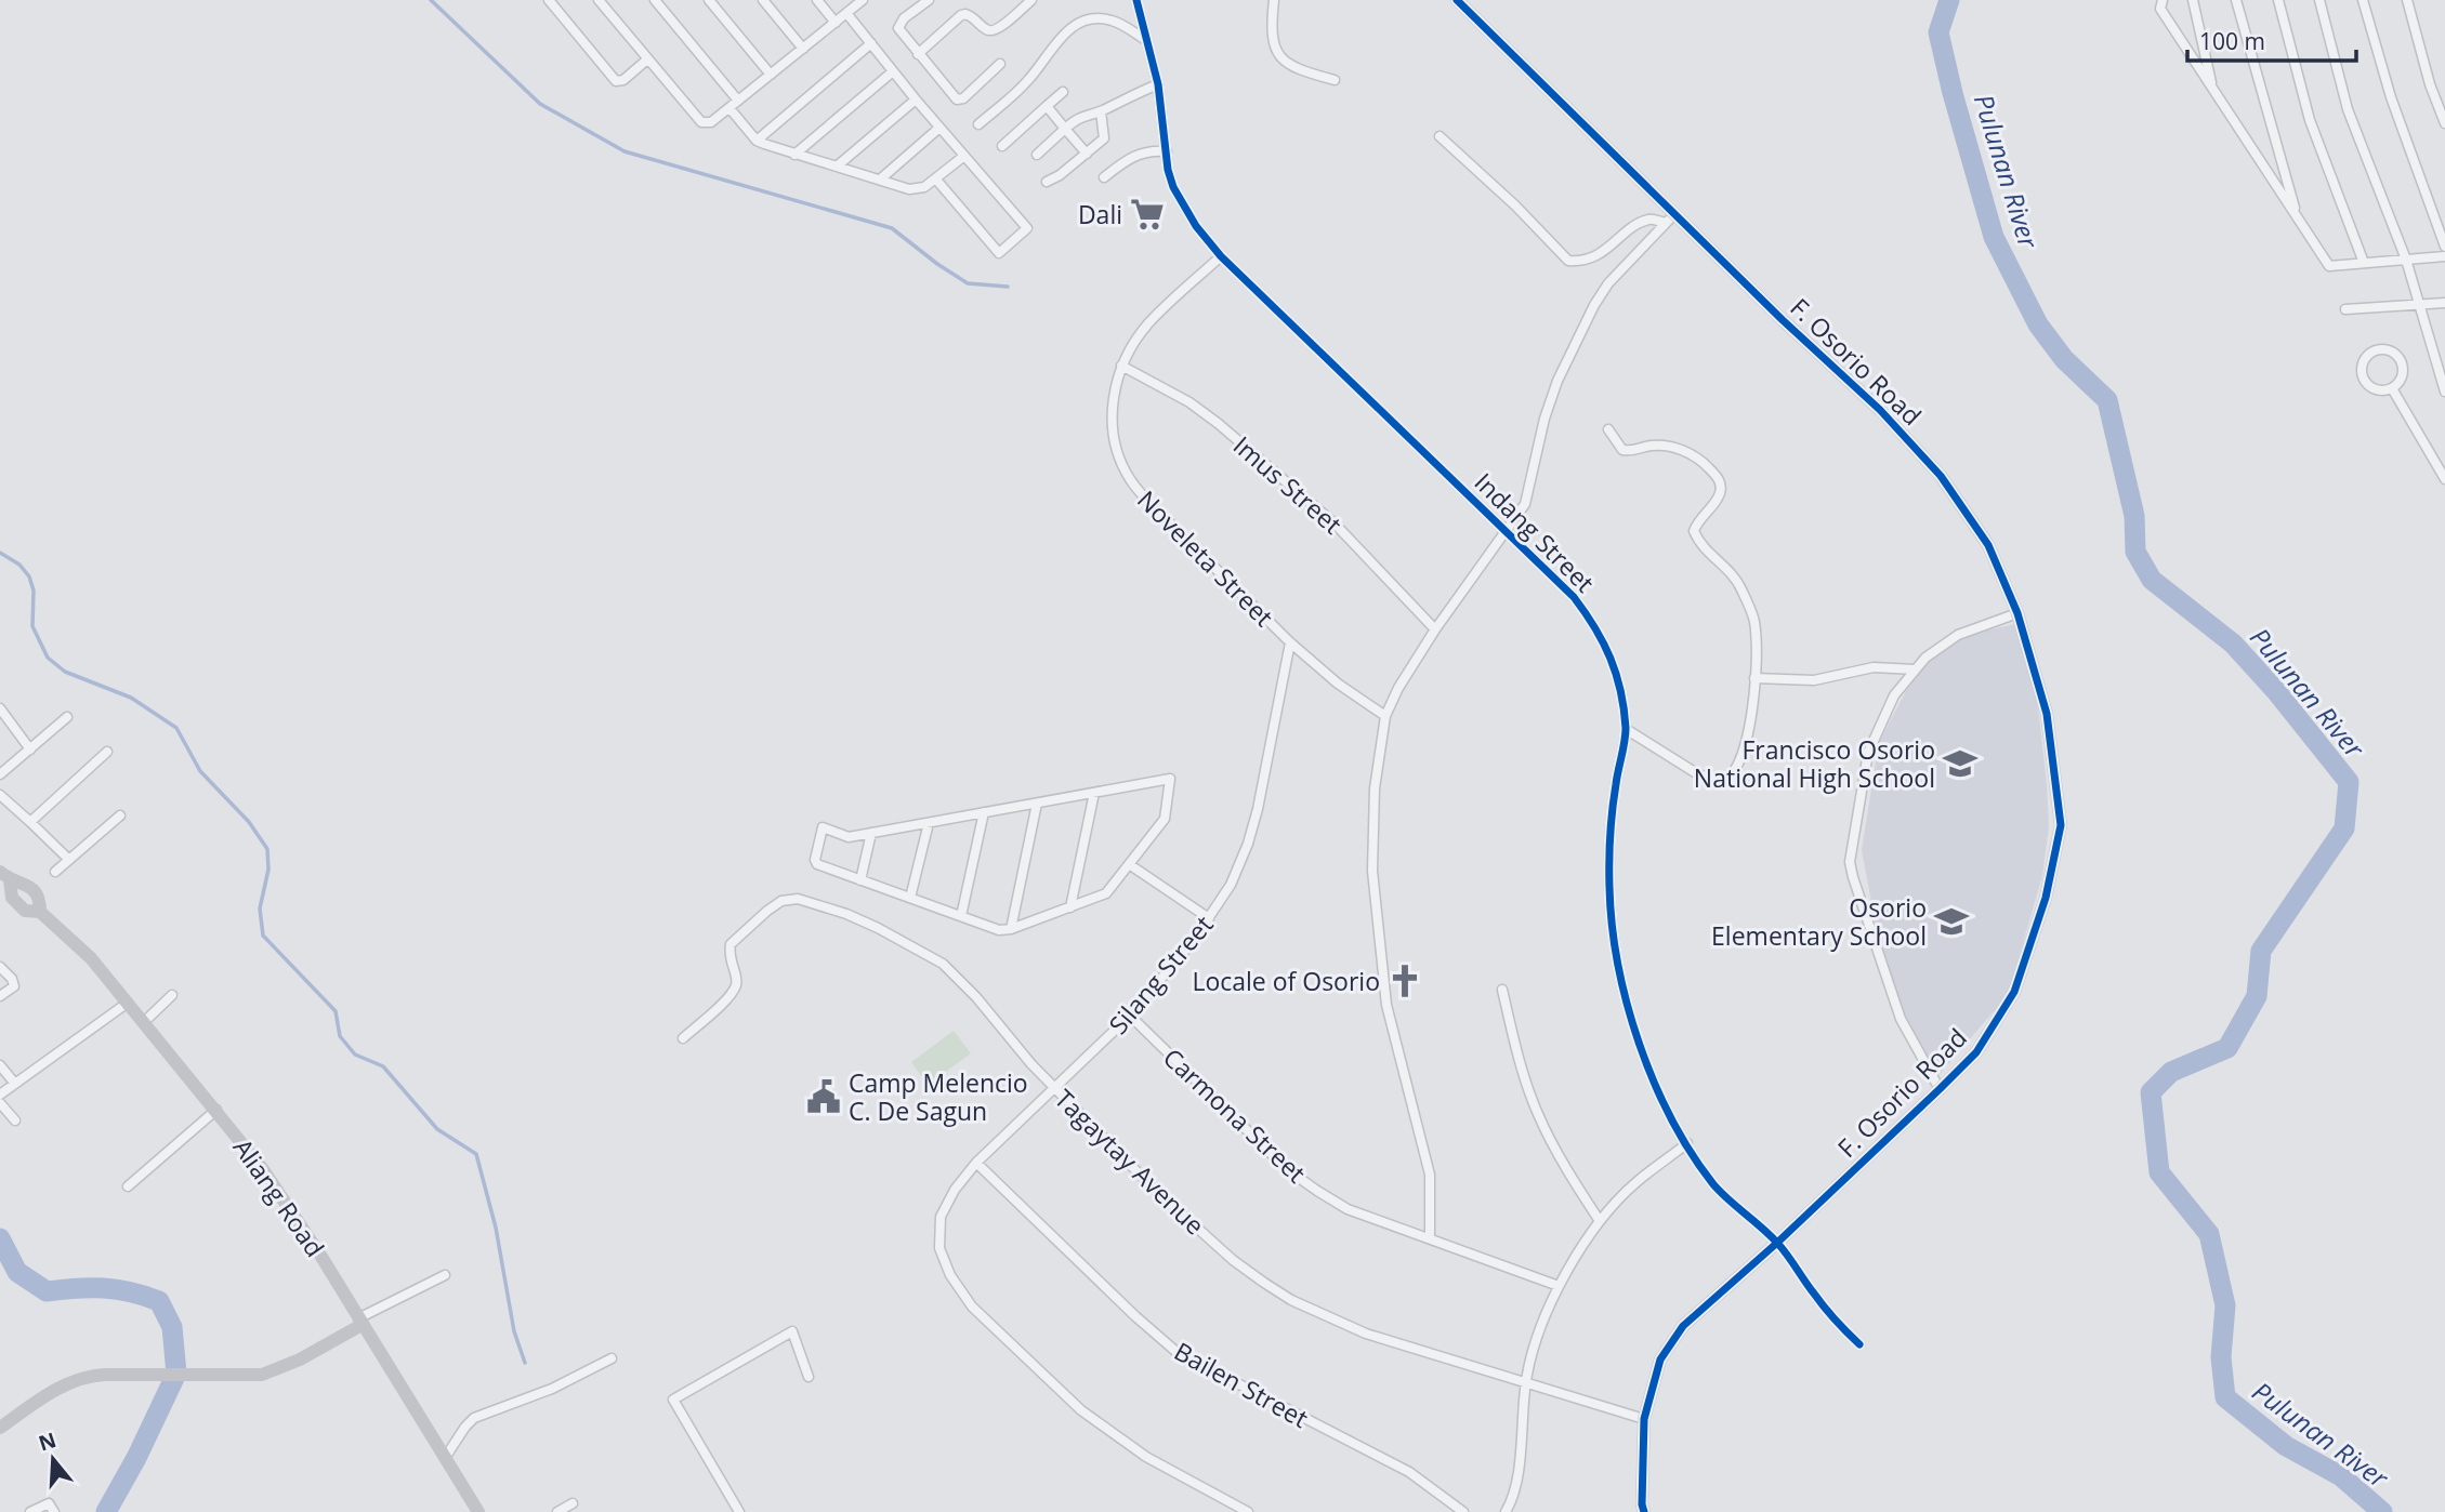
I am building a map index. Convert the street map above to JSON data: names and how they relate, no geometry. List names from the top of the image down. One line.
{"streets":{"street":["F. Osorio Road","Imus Street","Indang Street","Noveleta Street","Silang Street","Carmona Street","Tagaytay Avenue","Aliang Road","Bailen Street"]},"crossings":[["F. Osorio Road","Indang Street"],["F. Osorio Road","Tagaytay Avenue"],["Imus Street","Noveleta Street"],["Indang Street","Noveleta Street"],["Noveleta Street","Silang Street"],["Silang Street","Carmona Street"],["Silang Street","Tagaytay Avenue"],["Silang Street","Bailen Street"]],"water":["Pulunan River"],"places":{"supermarket":["Dali"],"school or university":["Francisco Osorio National High School","Osorio Elementary School"],"church":["Locale of Osorio"],"public building":["Camp Melencio C. De Sagun"]},"scale_bar":"100 m","north":"top"}
